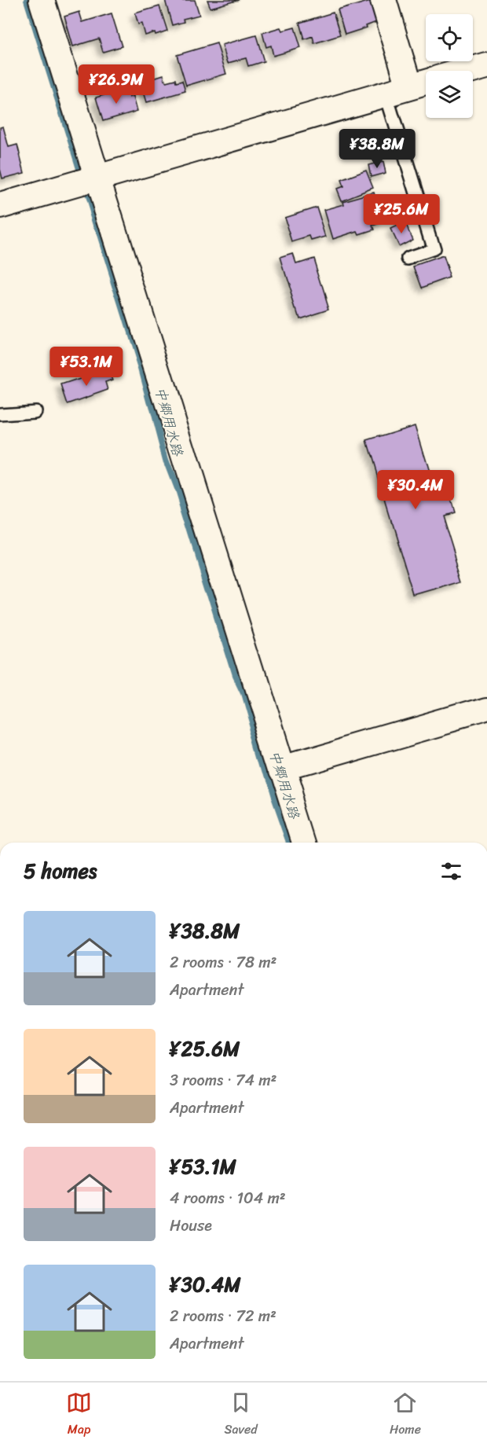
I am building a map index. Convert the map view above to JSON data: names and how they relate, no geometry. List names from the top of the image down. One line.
{"water":["中郷用水路"],"page":{"price":["¥26.9M","¥38.8M","¥25.6M","¥53.1M","¥30.4M"],"heading":"5 homes","list":[{"name":"¥38.8M","note":"2 rooms · 78 m² · Apartment"},{"name":"¥25.6M","note":"3 rooms · 74 m² · Apartment"},{"name":"¥53.1M","note":"4 rooms · 104 m² · House"},{"name":"¥30.4M","note":"2 rooms · 72 m² · Apartment"}],"tabs":["Map","Saved","Home"]}}
